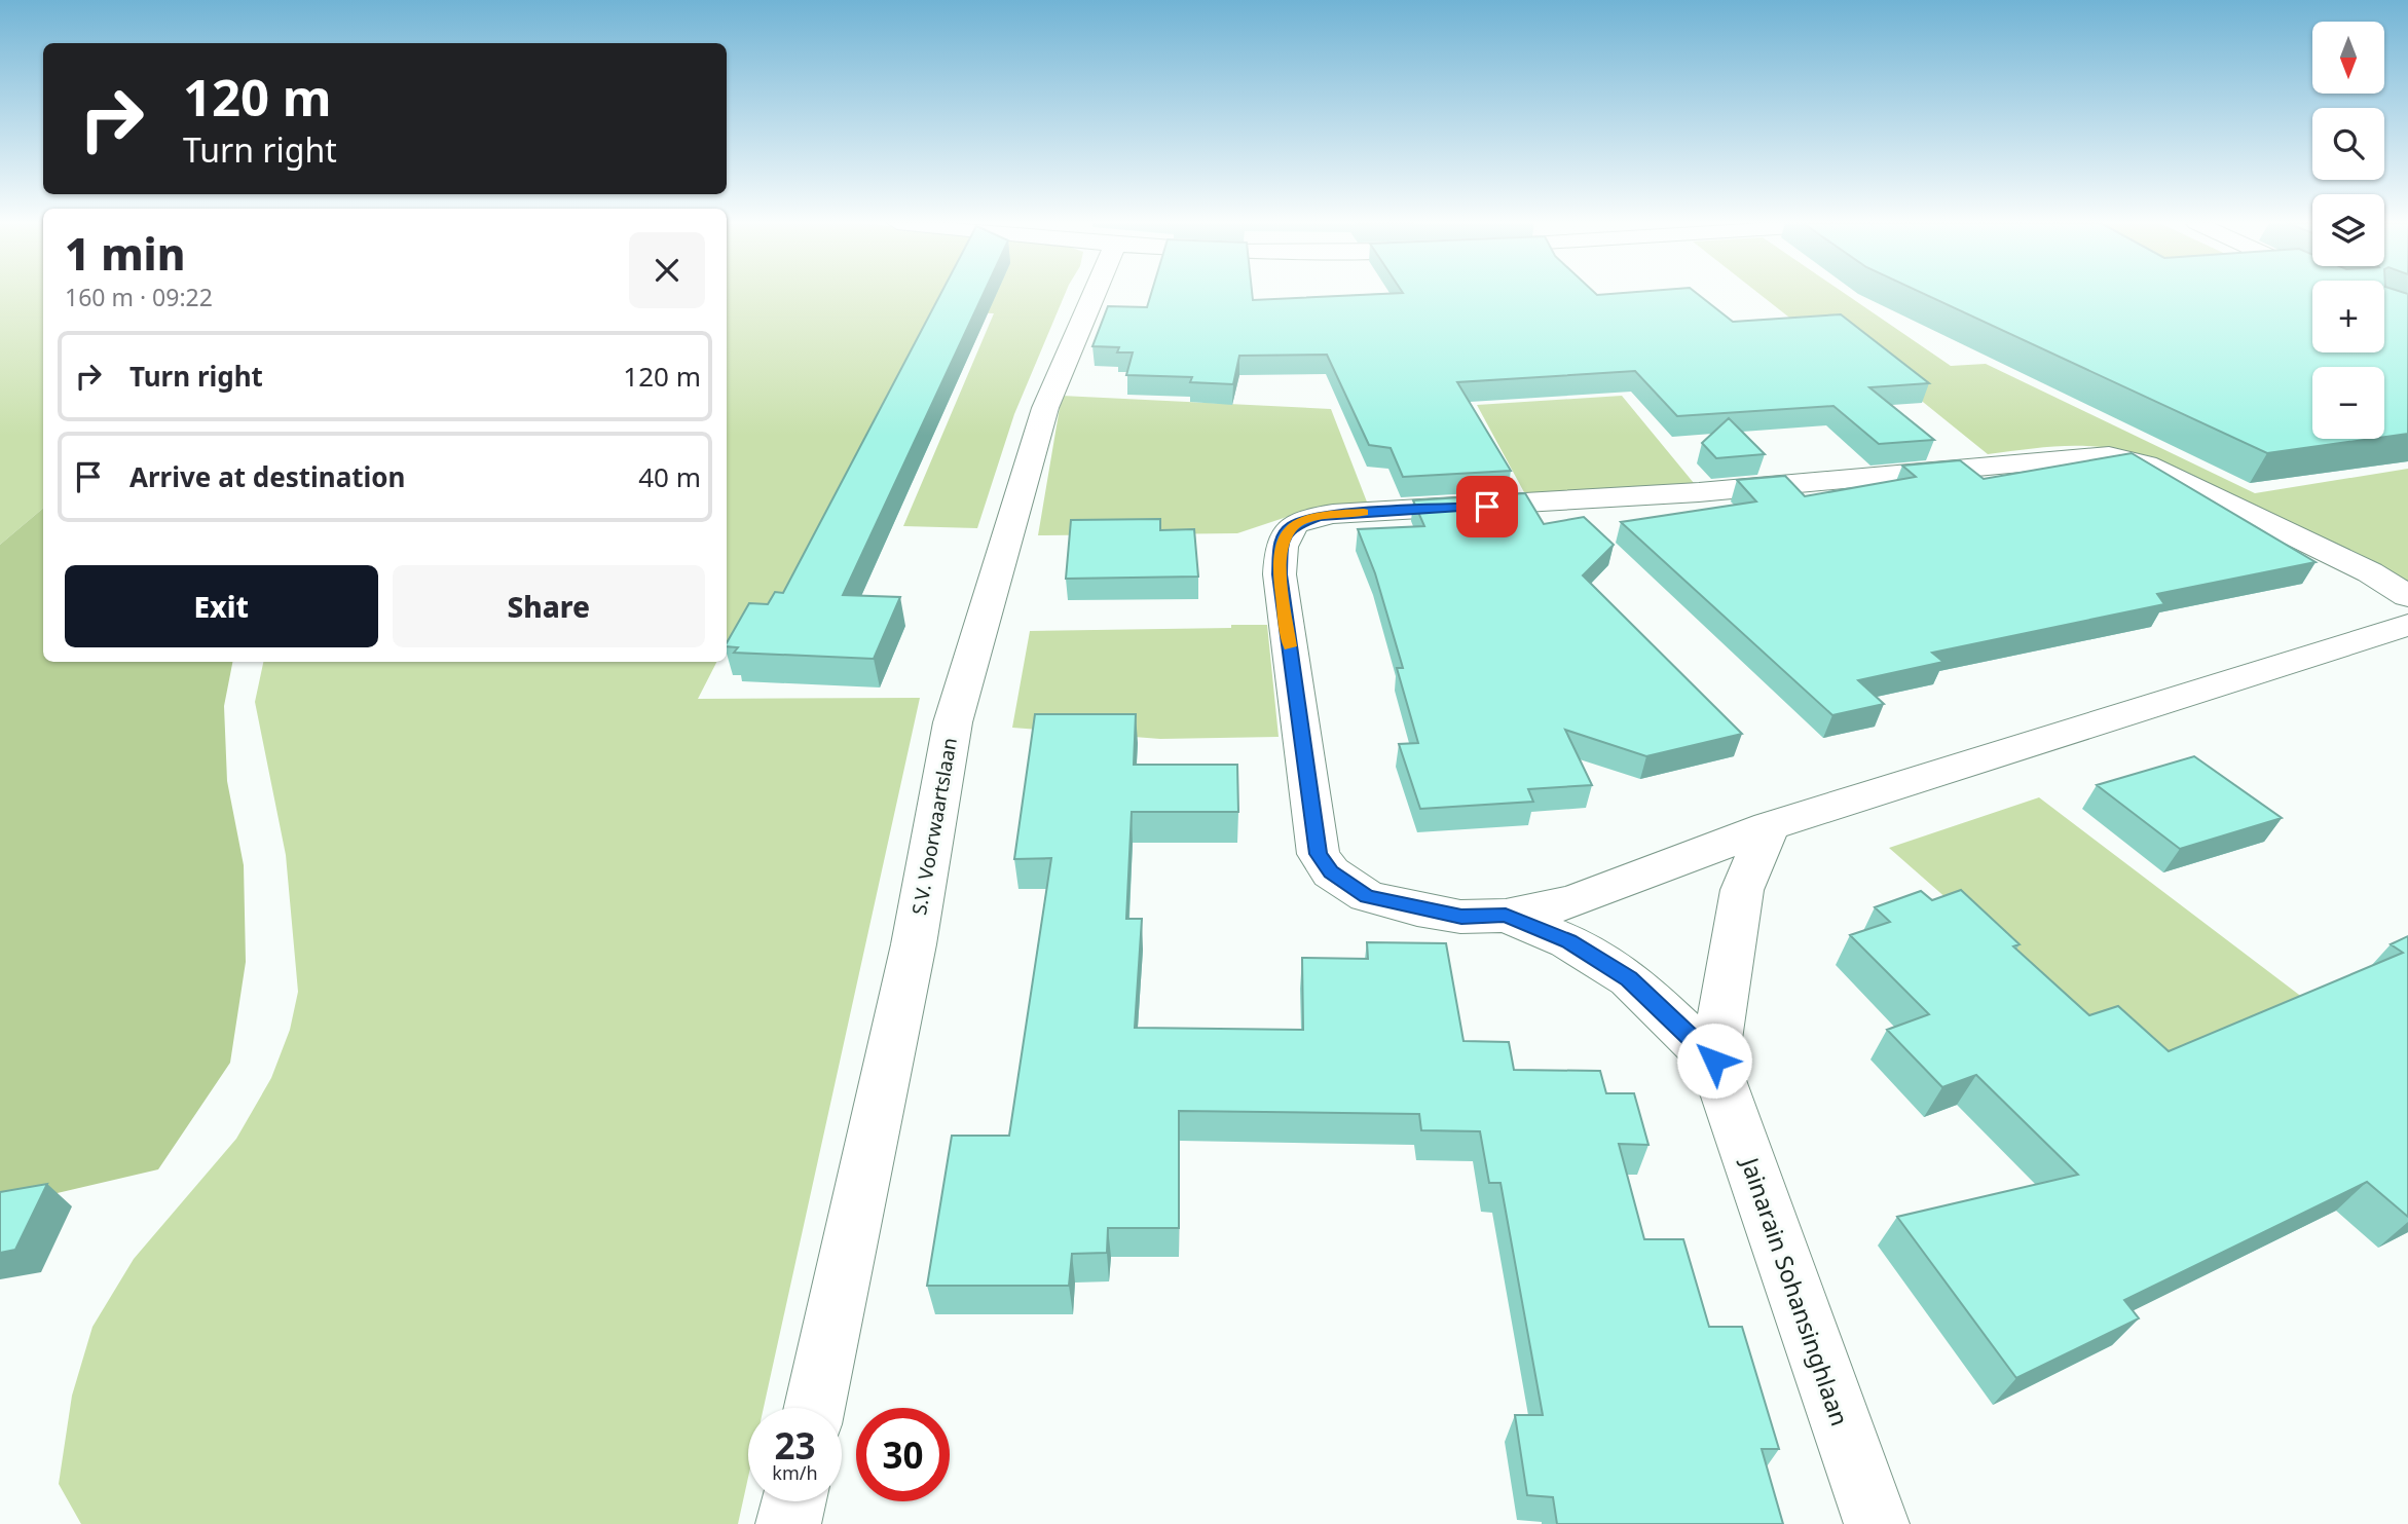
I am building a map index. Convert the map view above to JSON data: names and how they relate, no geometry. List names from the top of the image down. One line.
{"streets":{"street":["S.V. Voorwaartslaan","Jainarain Sohansinghlaan"]},"north":"bottom","page":{"map_buttons":["+","−"],"turn":["120 m","Turn right"],"heading":["1 min","160 m · 09:22"],"list":[{"name":"Turn right","value":"120 m"},{"name":"Arrive at destination","value":"40 m"}],"buttons":["Exit","Share"],"speed":"23 km/h","limit":"30"}}
